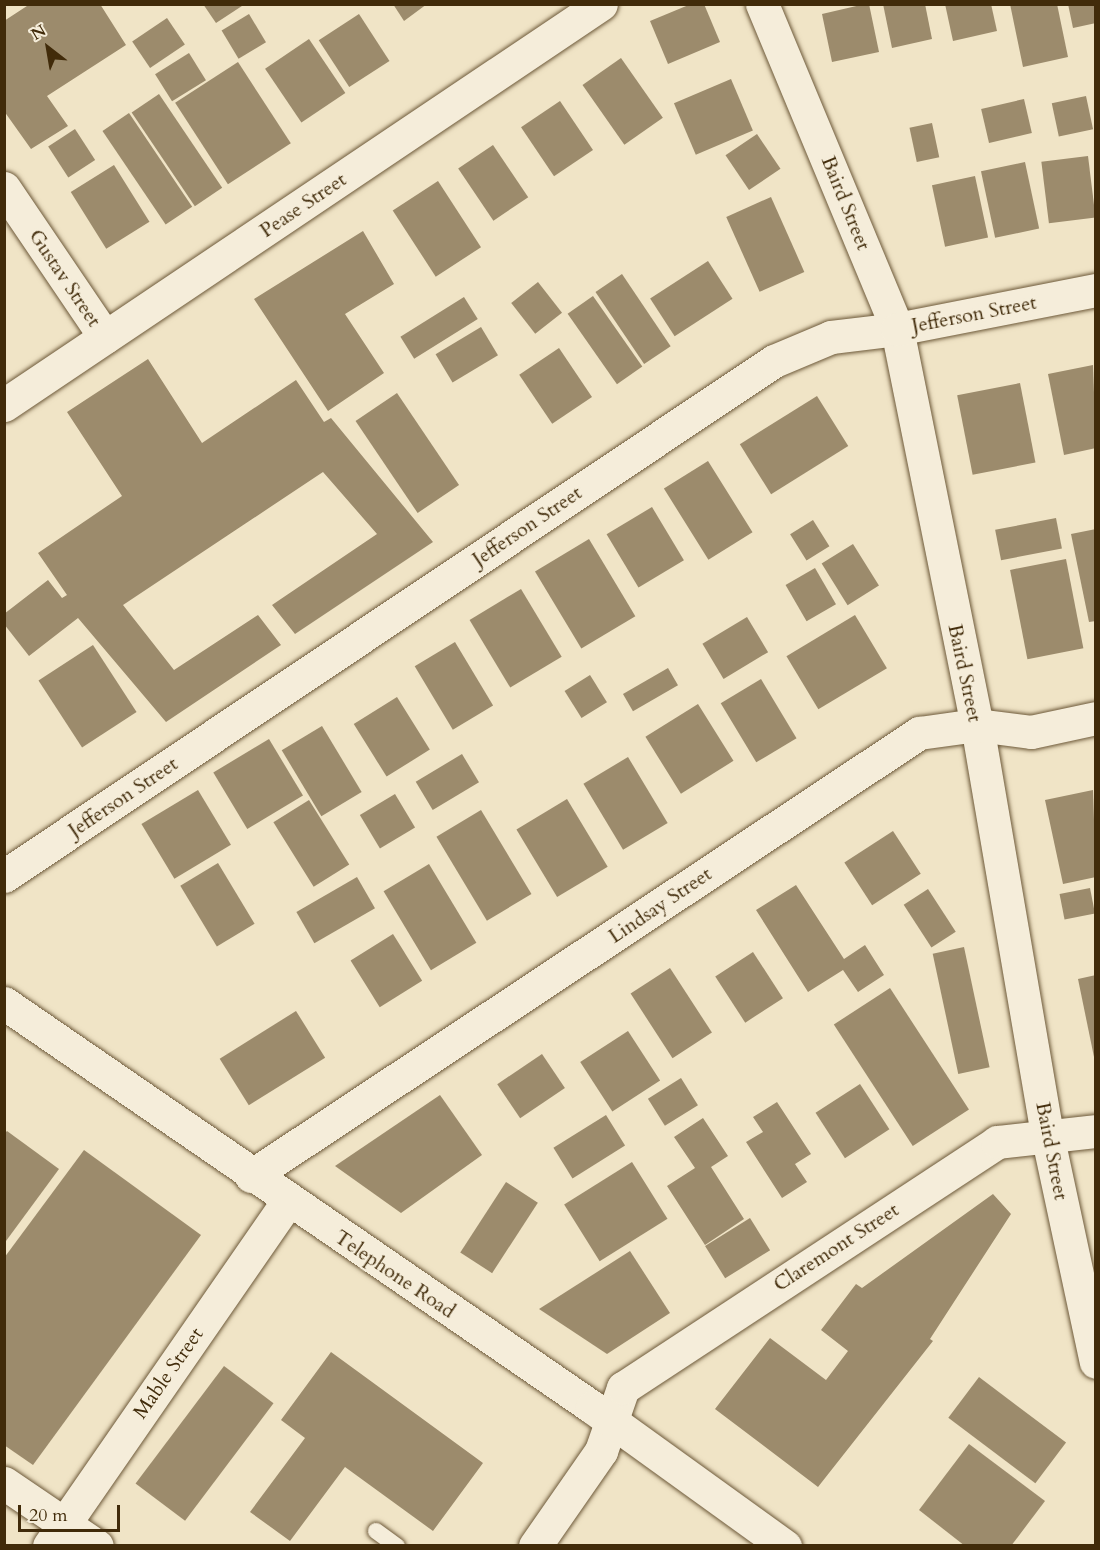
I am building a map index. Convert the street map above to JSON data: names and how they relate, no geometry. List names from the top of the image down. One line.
{"streets":{"street":["Baird Street","Pease Street","Gustav Street","Jefferson Street","Lindsay Street","Claremont Street","Telephone Road","Mable Street"]},"crossings":[["Baird Street","Jefferson Street"],["Baird Street","Lindsay Street"],["Baird Street","Claremont Street"],["Pease Street","Gustav Street"],["Lindsay Street","Telephone Road"],["Claremont Street","Telephone Road"],["Telephone Road","Mable Street"]],"scale_bar":"20 m","north":"top left"}
